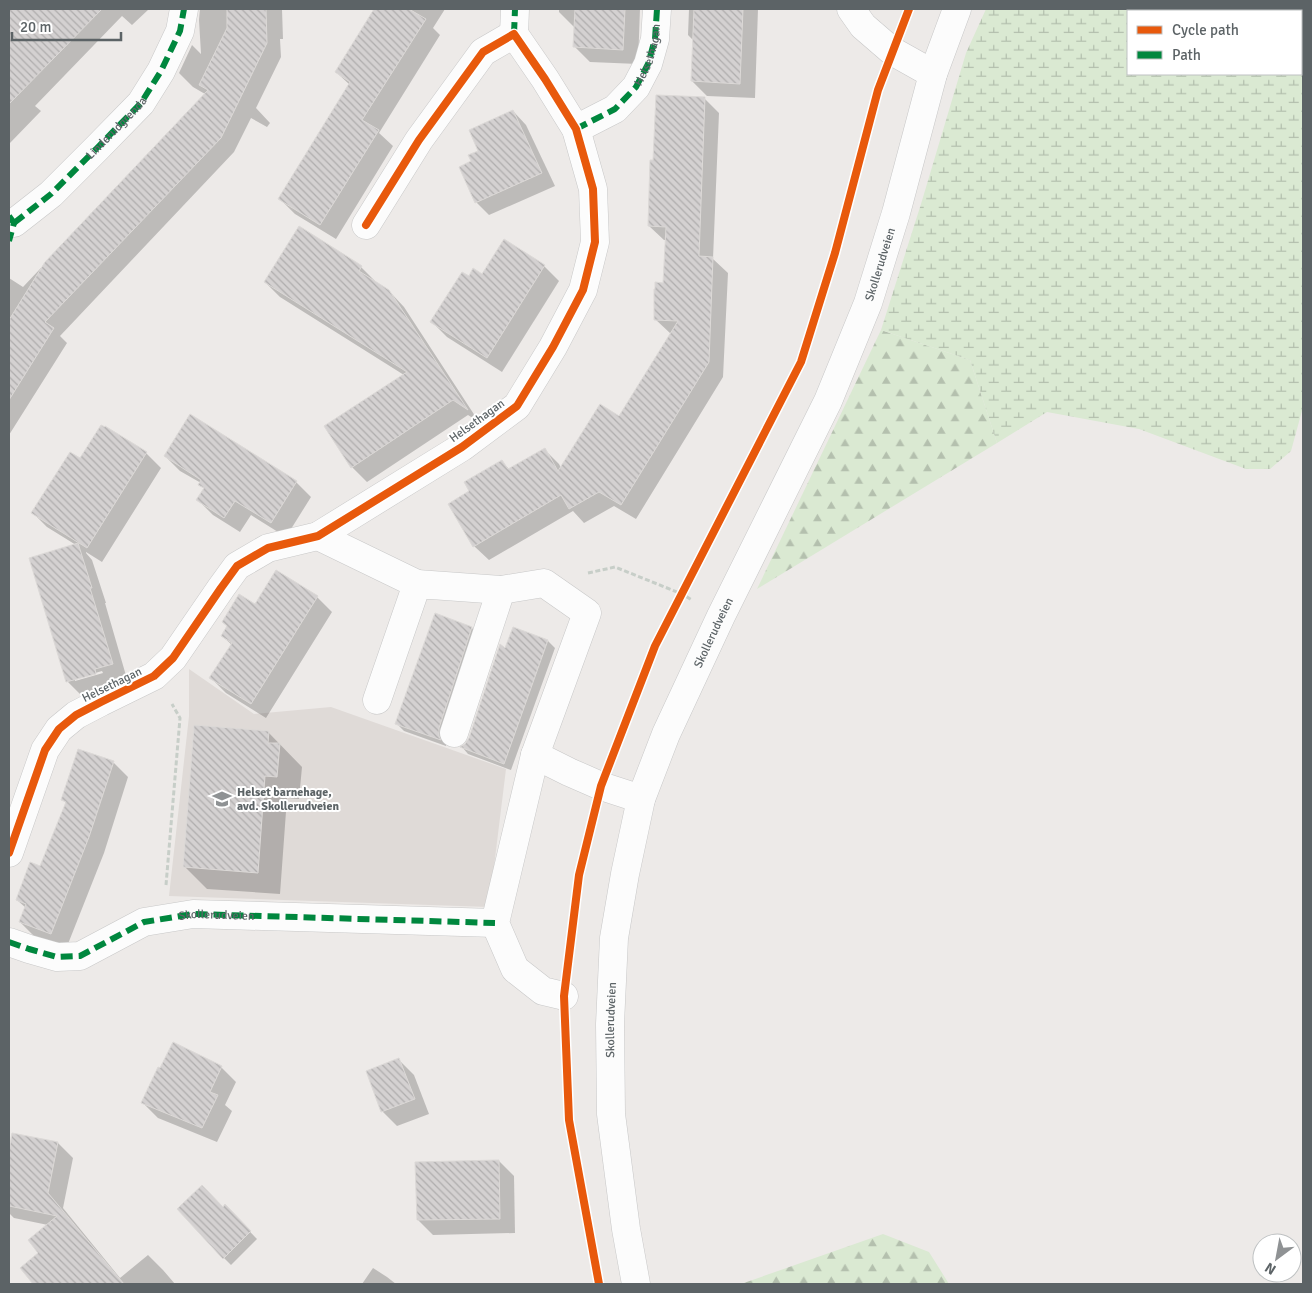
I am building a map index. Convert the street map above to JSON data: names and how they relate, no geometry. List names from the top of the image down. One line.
{"streets":{"street":["Helsethagan","Linderudgrenda","Skollerudveien"]},"places":{"school or university":["Helset barnehage, avd. Skollerudveien"]},"legend":["Cycle path","Path"],"scale_bar":"20 m","north":"bottom left"}
